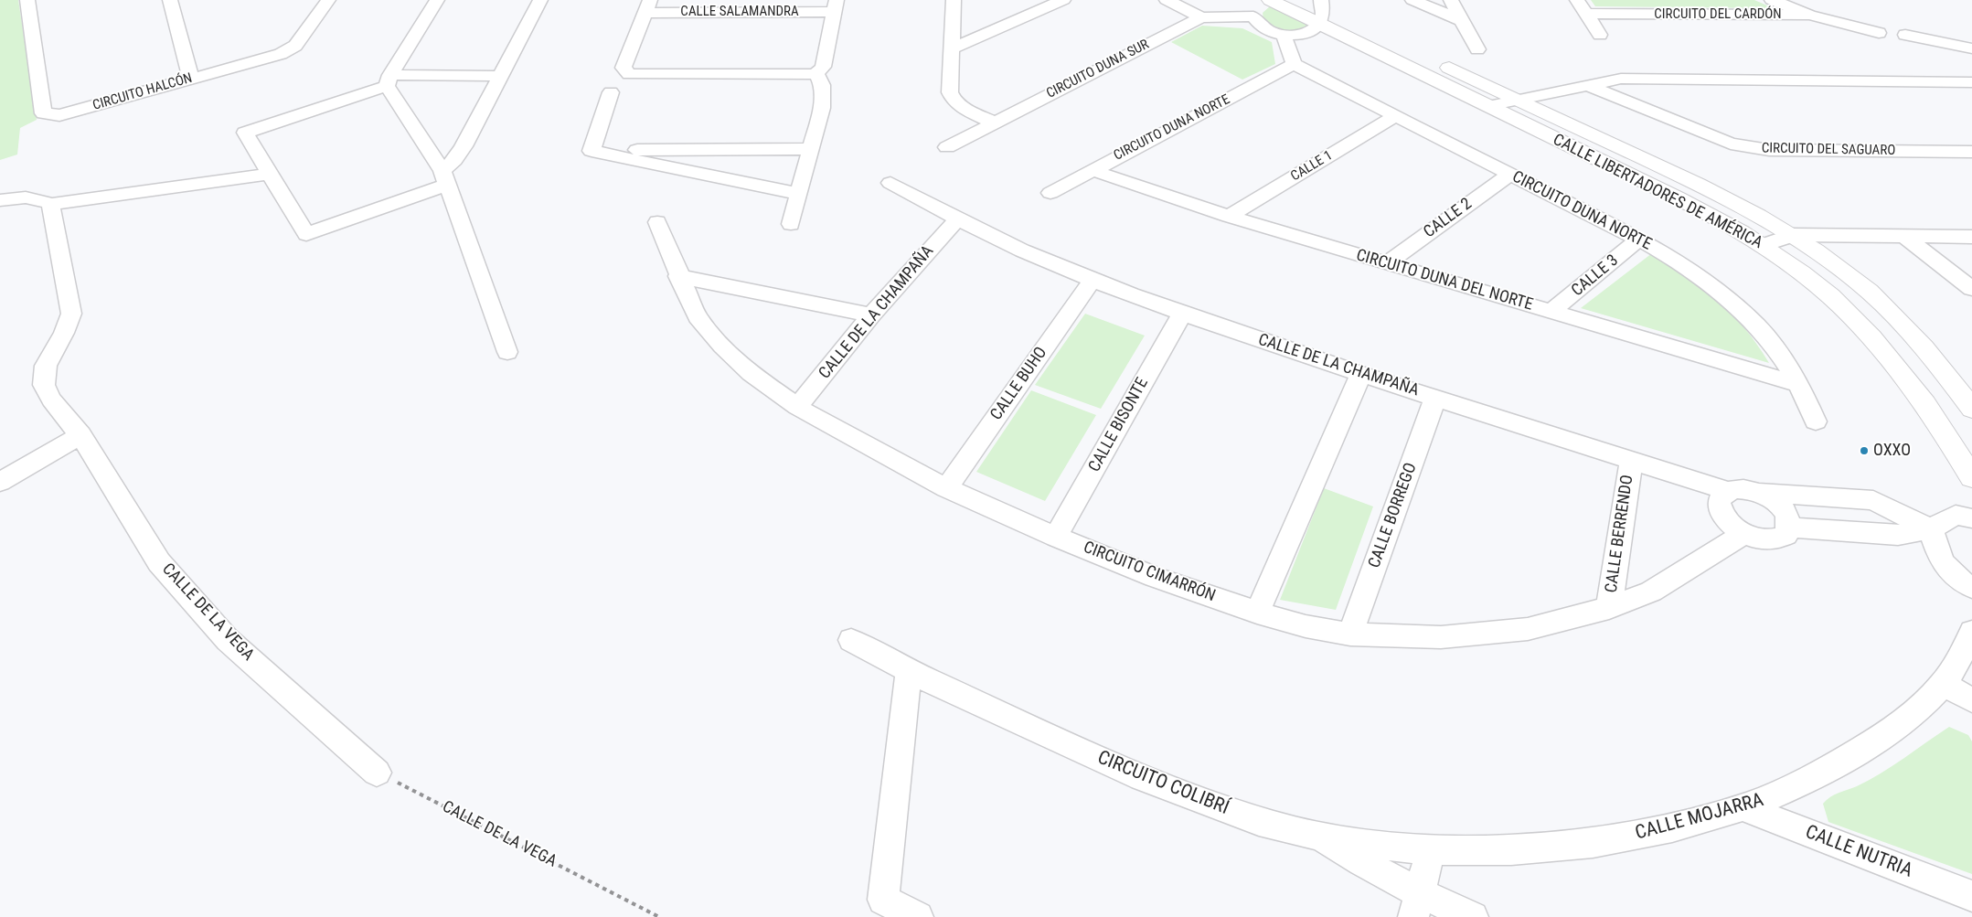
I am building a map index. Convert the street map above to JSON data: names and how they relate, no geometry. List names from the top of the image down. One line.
{"streets":{"street":["CALLE SALAMANDRA","CIRCUITO DEL CARDÓN","CIRCUITO DUNA SUR","CIRCUITO HALCÓN","CIRCUITO DUNA NORTE","CIRCUITO DEL SAGUARO","CALLE 1","CALLE LIBERTADORES DE AMÉRICA","CALLE 2","CALLE 3","CIRCUITO DUNA DEL NORTE","CALLE DE LA CHAMPAÑA","CALLE BUHO","CALLE BISONTE","CALLE BORREGO","CALLE BERRENDO","CIRCUITO CIMARRÓN","CALLE DE LA VEGA","CIRCUITO COLIBRÍ","CALLE MOJARRA","CALLE NUTRIA"]},"crossings":[["CIRCUITO DUNA NORTE","CALLE 1"],["CIRCUITO DUNA NORTE","CALLE 2"],["CIRCUITO DUNA NORTE","CALLE 3"],["CIRCUITO DUNA NORTE","CIRCUITO DUNA DEL NORTE"],["CALLE 1","CIRCUITO DUNA DEL NORTE"],["CALLE 2","CIRCUITO DUNA DEL NORTE"],["CALLE 3","CIRCUITO DUNA DEL NORTE"],["CALLE DE LA CHAMPAÑA","CALLE BUHO"],["CALLE DE LA CHAMPAÑA","CALLE BISONTE"],["CALLE DE LA CHAMPAÑA","CALLE BORREGO"],["CALLE DE LA CHAMPAÑA","CALLE BERRENDO"],["CALLE DE LA CHAMPAÑA","CIRCUITO CIMARRÓN"],["CALLE BUHO","CIRCUITO CIMARRÓN"],["CALLE BISONTE","CIRCUITO CIMARRÓN"],["CALLE BORREGO","CIRCUITO CIMARRÓN"],["CALLE BERRENDO","CIRCUITO CIMARRÓN"],["CIRCUITO COLIBRÍ","CALLE MOJARRA"],["CALLE MOJARRA","CALLE NUTRIA"]],"places":["OXXO"]}
